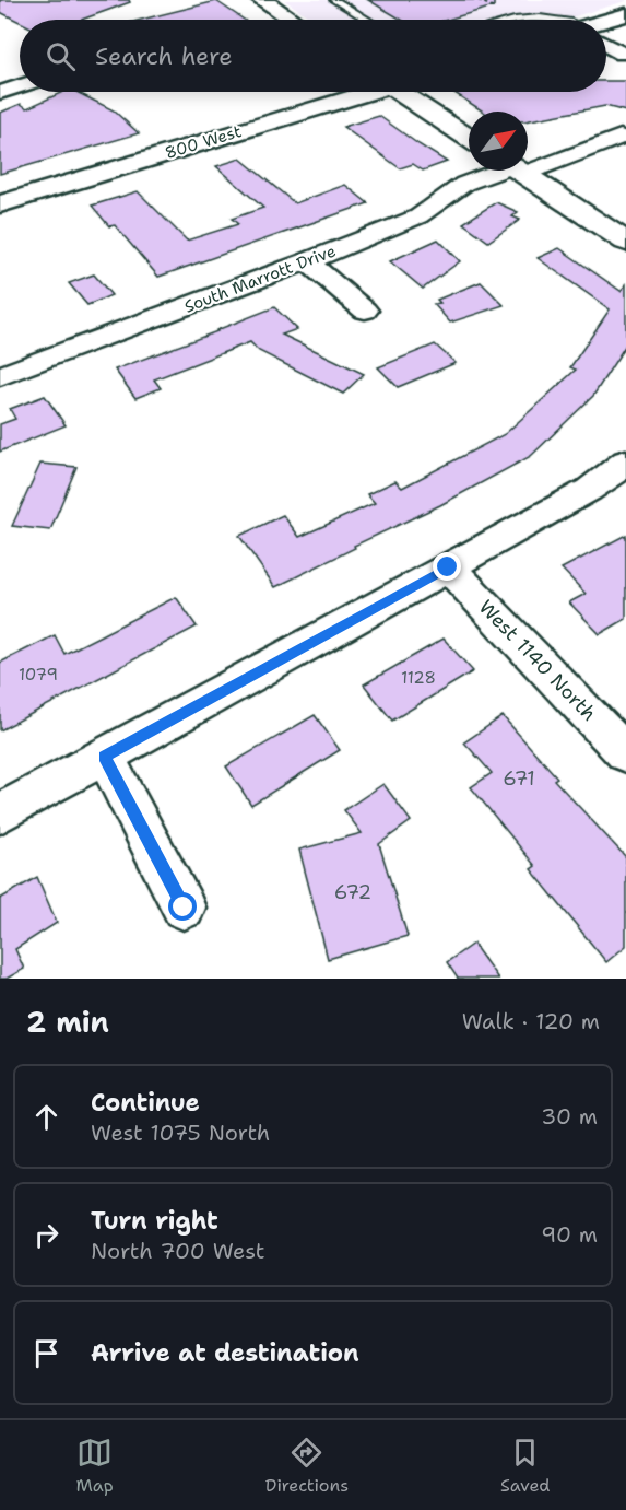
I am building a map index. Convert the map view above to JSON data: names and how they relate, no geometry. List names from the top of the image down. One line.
{"streets":{"street":["800 West","South Marrott Drive","West 1140 North"]},"house_numbers":["1079","1128","671","672"],"north":"top right","page":{"search":"Search here","heading":["2 min","Walk · 120 m"],"list":[["Continue","West 1075 North","30 m"],["Turn right","North 700 West","90 m"],"Arrive at destination"],"nav":["Map","Directions","Saved"]}}
